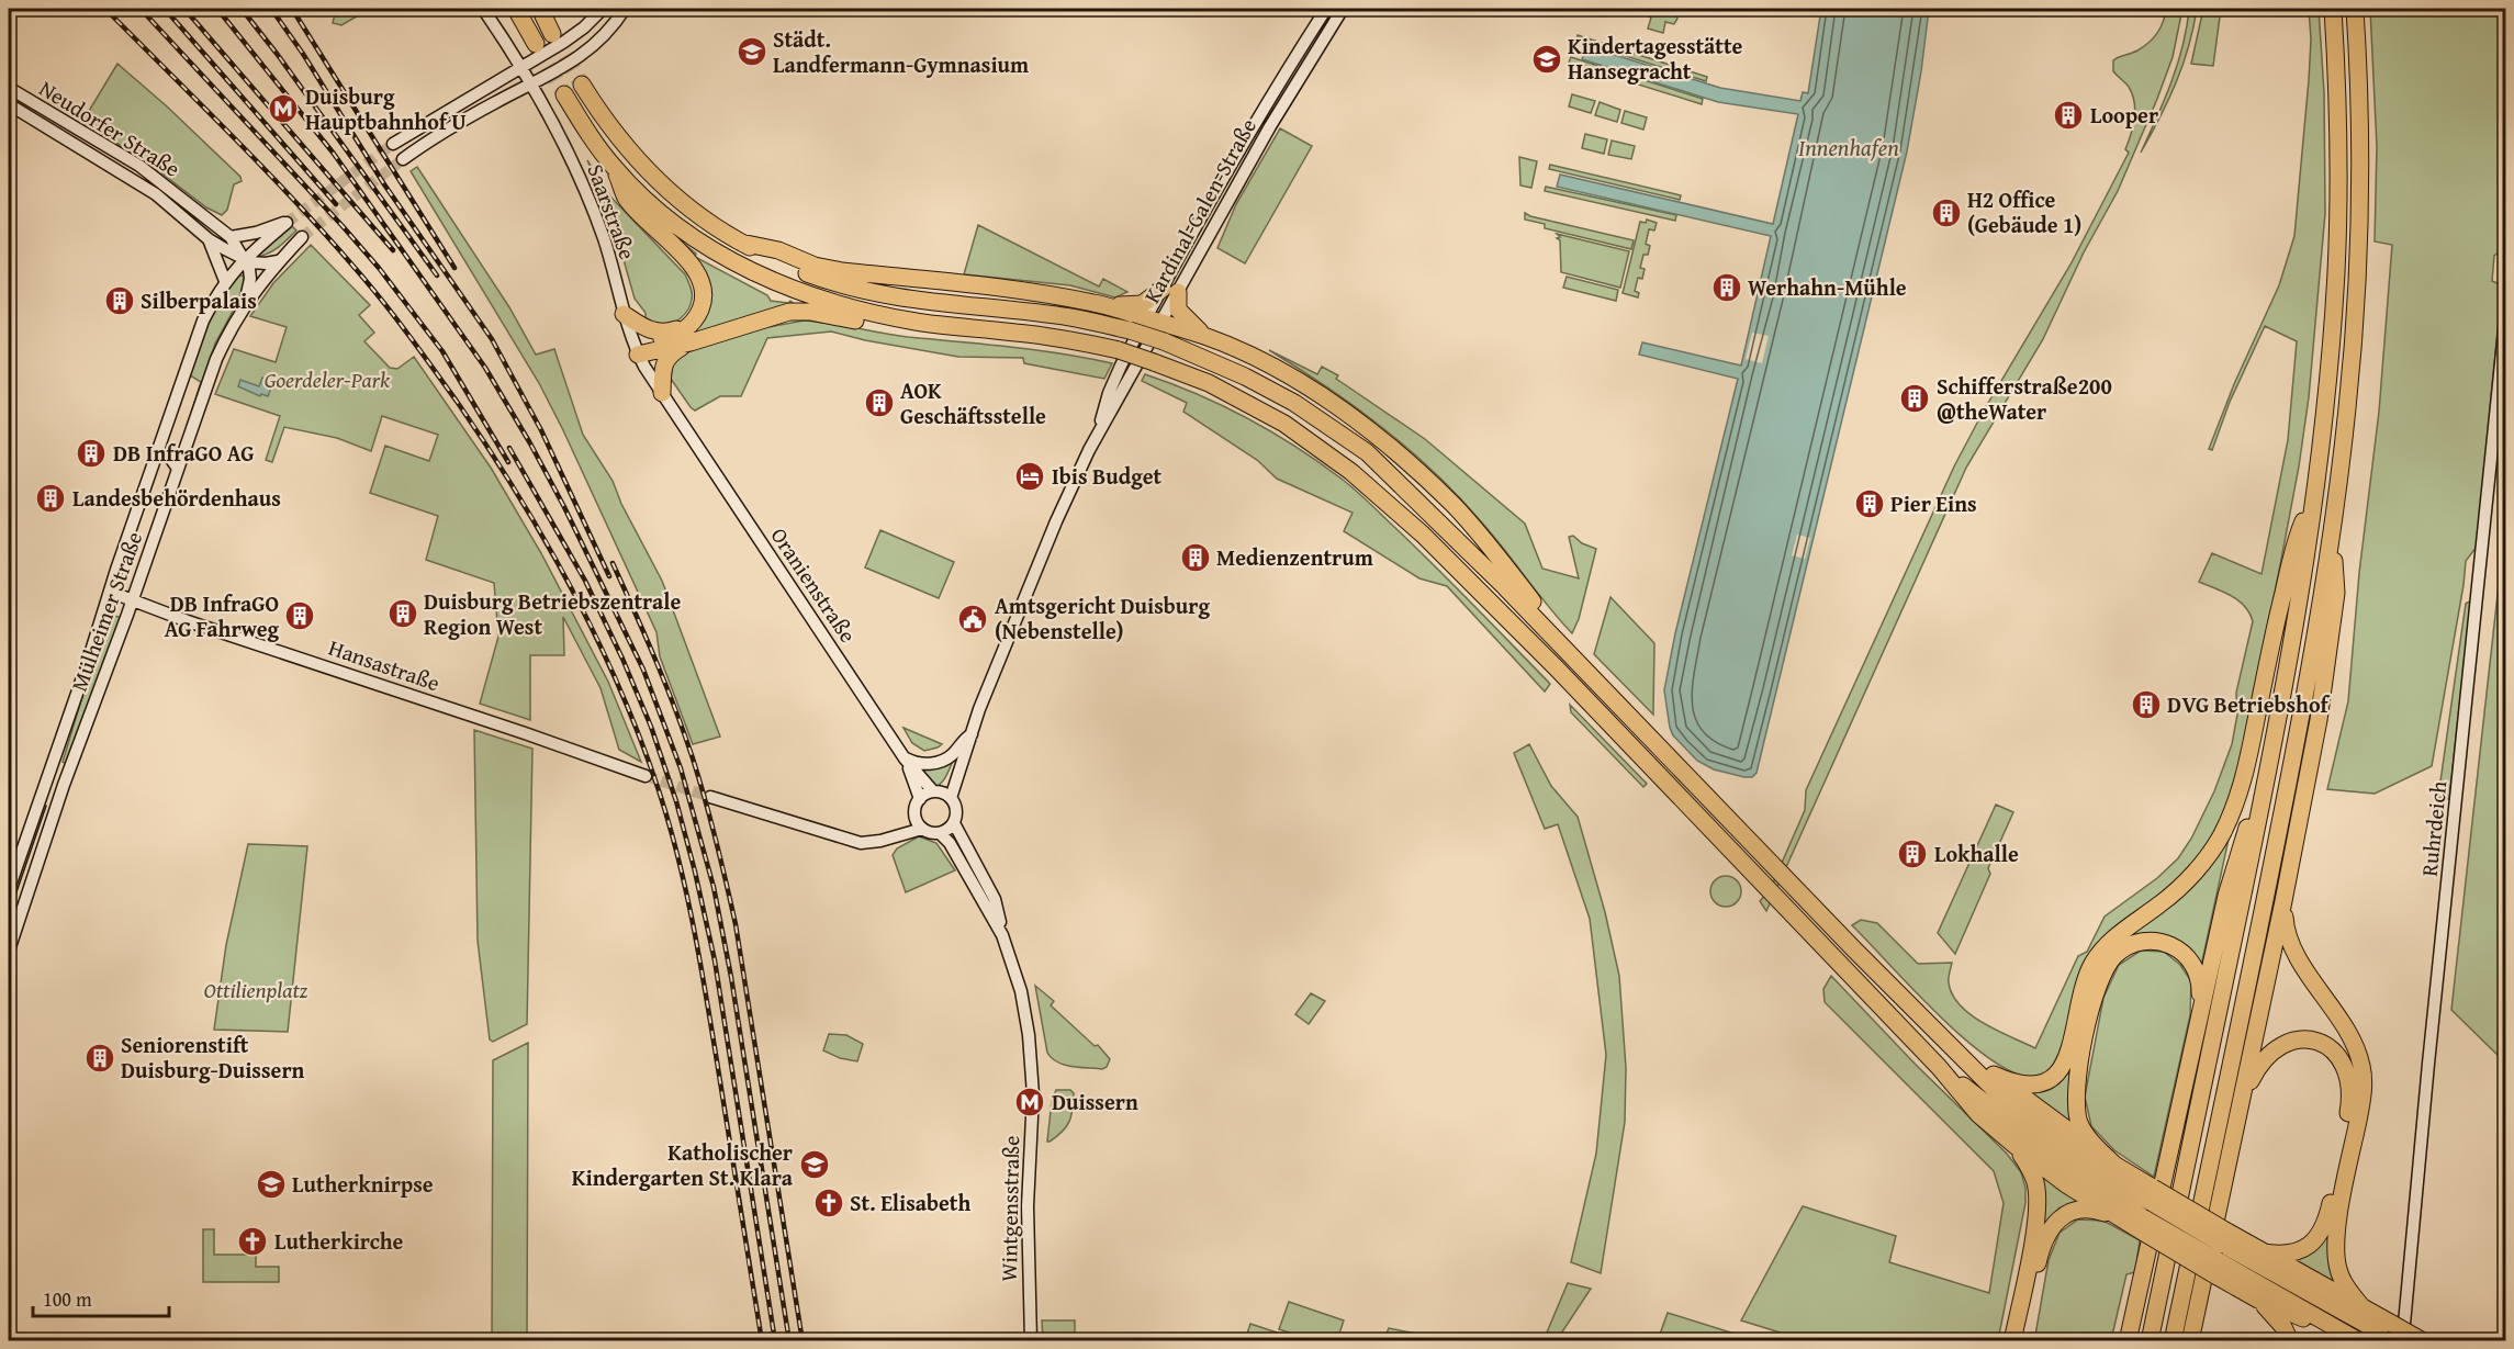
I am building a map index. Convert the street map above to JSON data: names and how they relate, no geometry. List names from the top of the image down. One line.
{"streets":{"main road":["Neudorfer Straße","Kardinal-Galen-Straße","Saarstraße","Oranienstraße","Mülheimer Straße","Hansastraße","Ruhrdeich","Wintgensstraße"]},"crossings":[["Neudorfer Straße","Mülheimer Straße"],["Kardinal-Galen-Straße","Oranienstraße"],["Saarstraße","Oranienstraße"],["Mülheimer Straße","Hansastraße"]],"water":["Innenhafen"],"parks":["Goerdeler-Park","Ottilienplatz"],"places":{"school or university":["Städt. Landfermann-Gymnasium","Kindertagesstätte Hansegracht","Katholischer Kindergarten St. Klara","Lutherknirpse"],"metro station":["Duisburg Hauptbahnhof U","Duissern"],"building":["Looper","H2 Office (Gebäude 1)","Werhahn-Mühle","Silberpalais","Schifferstraße200 @theWater","AOK Geschäftsstelle","DB InfraGO AG","Landesbehördenhaus","Pier Eins","Medienzentrum","Duisburg Betriebszentrale Region West","DB InfraGO AG Fahrweg","DVG Betriebshof","Lokhalle","Seniorenstift Duisburg-Duissern"],"hotel":["Ibis Budget"],"public building":["Amtsgericht Duisburg (Nebenstelle)"],"church":["St. Elisabeth","Lutherkirche"]},"scale_bar":"100 m"}
